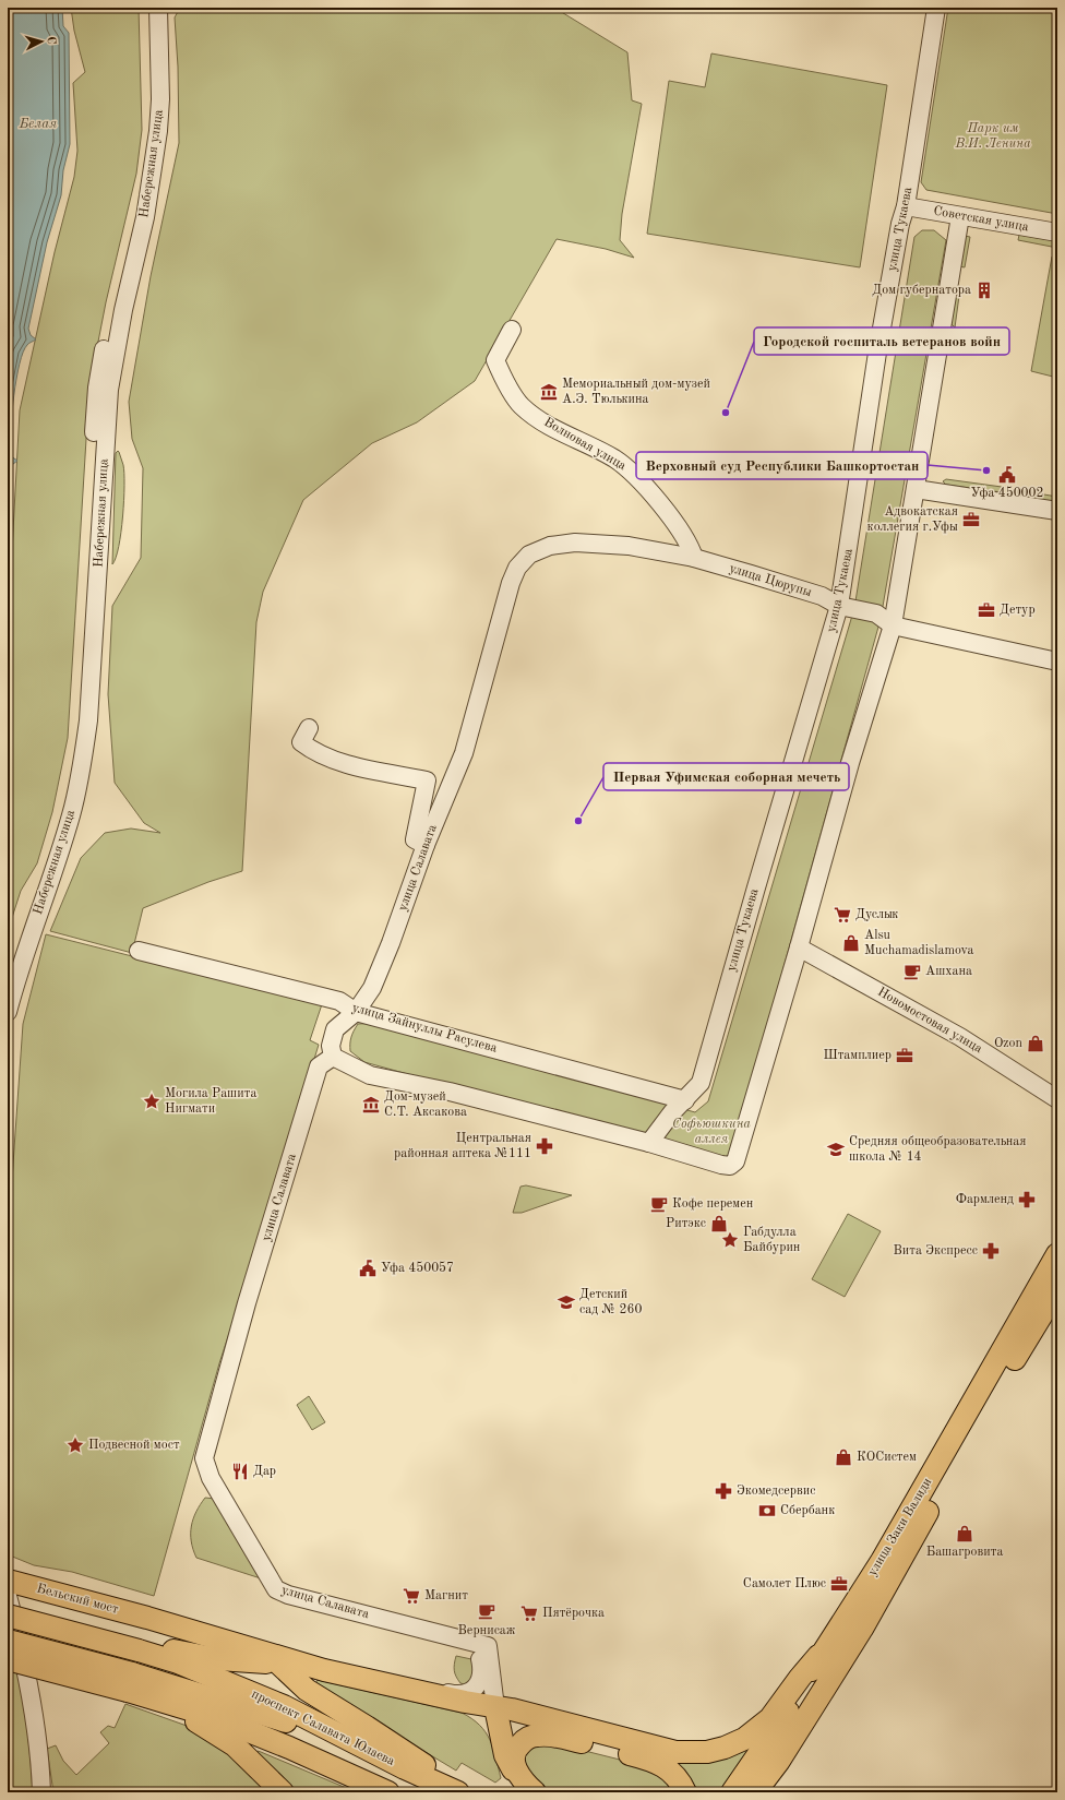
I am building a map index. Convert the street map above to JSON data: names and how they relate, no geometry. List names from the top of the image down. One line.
{"streets":{"main road":["улица Заки Валиди","Бельский мост","проспект Салавата Юлаева"],"street":["Набережная улица","Советская улица","улица Тукаева","Волновая улица","улица Цюрупы","улица Салавата","Новомостовая улица","улица Зайнуллы Расулева"]},"crossings":[["Советская улица","улица Тукаева"],["улица Тукаева","улица Цюрупы"],["улица Тукаева","улица Зайнуллы Расулева"],["Волновая улица","улица Цюрупы"],["улица Цюрупы","улица Салавата"],["улица Салавата","улица Зайнуллы Расулева"]],"water":["Белая"],"parks":["Парк им В.И. Ленина","Софьюшкина аллея"],"places":{"building":["Дом губернатора"],"museum":["Мемориальный дом-музей А.Э. Тюлькина","Дом-музей С.Т. Аксакова"],"other":["Городской госпиталь ветеранов войн","Верховный суд Республики Башкортостан","Первая Уфимская соборная мечеть"],"public building":["Уфа 450002","Уфа 450057"],"office":["Адвокатская коллегия г.Уфы","Детур","Штамплиер","Самолет Плюс"],"supermarket":["Дуслык","Магнит","Пятёрочка"],"shop":["Alsu Muchamadislamova","Ozon","Ритэкс","КОСистем","Башагровита"],"cafe":["Ашхана","Кофе перемен","Вернисаж"],"place":["Могила Рашита Нигмати","Габдулла Байбурин","Подвесной мост"],"pharmacy":["Центральная районная аптека №111","Фармленд","Вита Экспресс","Экомедсервис"],"school or university":["Средняя общеобразовательная школа № 14","Детский сад № 260"],"restaurant":["Дар"],"bank":["Сбербанк"]},"north":"right"}
